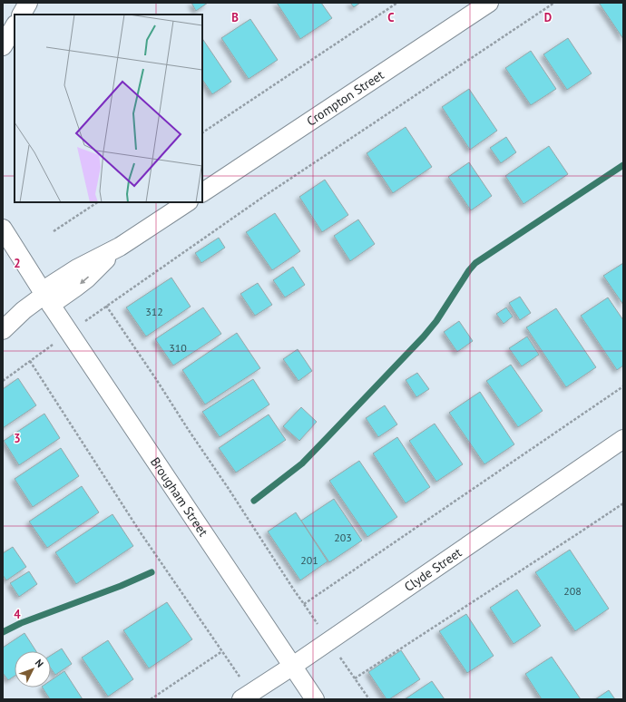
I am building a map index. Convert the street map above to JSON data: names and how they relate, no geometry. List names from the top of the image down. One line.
{"streets":{"street":["Crompton Street","Brougham Street","Clyde Street"]},"crossings":[["Brougham Street","Clyde Street"]],"house_numbers":["312","310","203","201","208"],"north":"top right","grid":{"columns":["B","C","D"],"rows":["2","3","4"]}}
